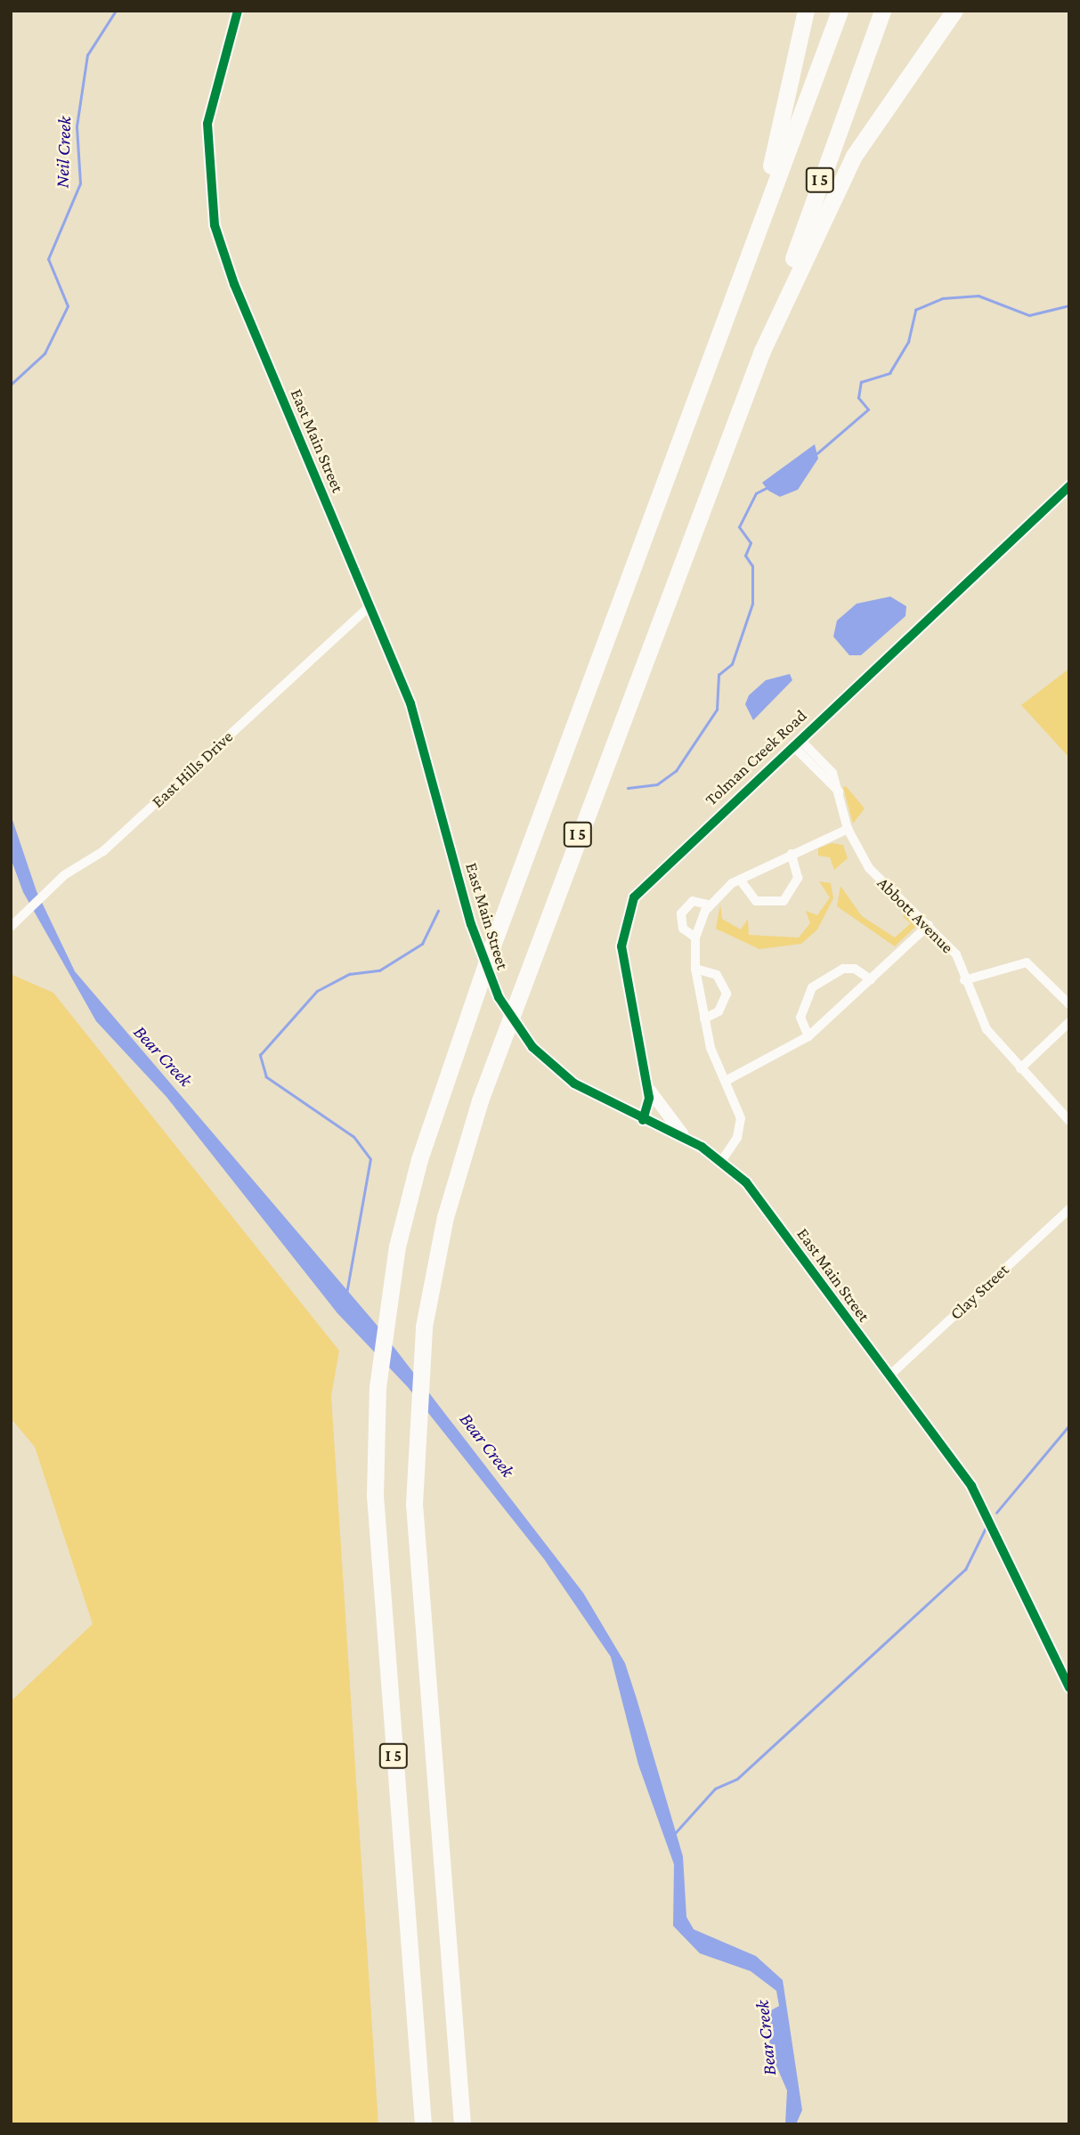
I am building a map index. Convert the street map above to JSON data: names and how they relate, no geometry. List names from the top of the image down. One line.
{"streets":{"highway":["I 5"],"street":["East Main Street","Tolman Creek Road","East Hills Drive","Abbott Avenue","Clay Street"]},"crossings":[["East Main Street","Tolman Creek Road"],["East Main Street","East Hills Drive"],["East Main Street","Clay Street"],["Tolman Creek Road","Abbott Avenue"]],"water":["Neil Creek","Bear Creek"]}
